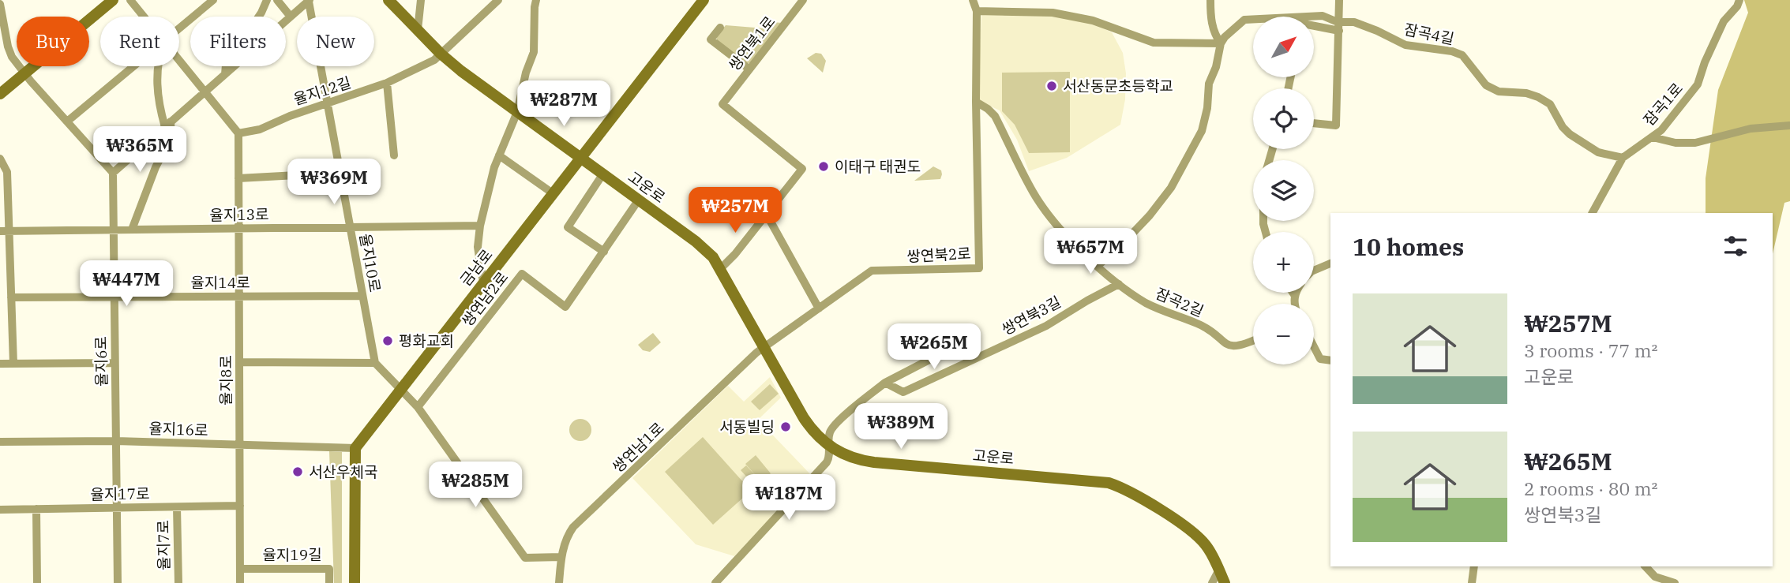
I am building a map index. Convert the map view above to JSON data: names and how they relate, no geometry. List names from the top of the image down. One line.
{"streets":{"street":["잠곡4길","쌍연북1로","율지12길","잠곡1로","고운로","율지13로","쌍연북2로","율지10로","금남로","율지14로","쌍연남2로","잠곡2길","쌍연북3길","율지6로","율지8로","율지16로","쌍연남1로","율지17로","율지7로","율지19길"]},"crossings":[["잠곡4길","잠곡1로"],["율지12길","고운로"],["율지12길","율지10로"],["율지12길","율지8로"],["고운로","금남로"],["고운로","쌍연남2로"],["고운로","쌍연남1로"],["율지13로","율지10로"],["율지13로","율지6로"],["율지13로","율지8로"],["쌍연북2로","잠곡2길"],["쌍연북2로","쌍연남1로"],["율지10로","율지14로"],["금남로","율지16로"],["율지14로","율지6로"],["율지14로","율지8로"],["잠곡2길","쌍연북3길"],["율지6로","율지16로"],["율지6로","율지17로"],["율지8로","율지16로"],["율지8로","율지17로"],["율지8로","율지19길"],["율지17로","율지7로"]],"places":["서산동문초등학교","이태구 태권도","평화교회","서동빌딩","서산우체국"],"north":"top right","page":{"map_buttons":["+","−"],"chip":["Buy","Rent","Filters","New"],"price":["₩287M","₩365M","₩369M","₩257M","₩657M","₩447M","₩265M","₩389M","₩285M","₩187M"],"heading":"10 homes","list":[{"name":"₩257M","note":"3 rooms · 77 m² · 고운로"},{"name":"₩265M","note":"2 rooms · 80 m² · 쌍연북3길"}]}}
